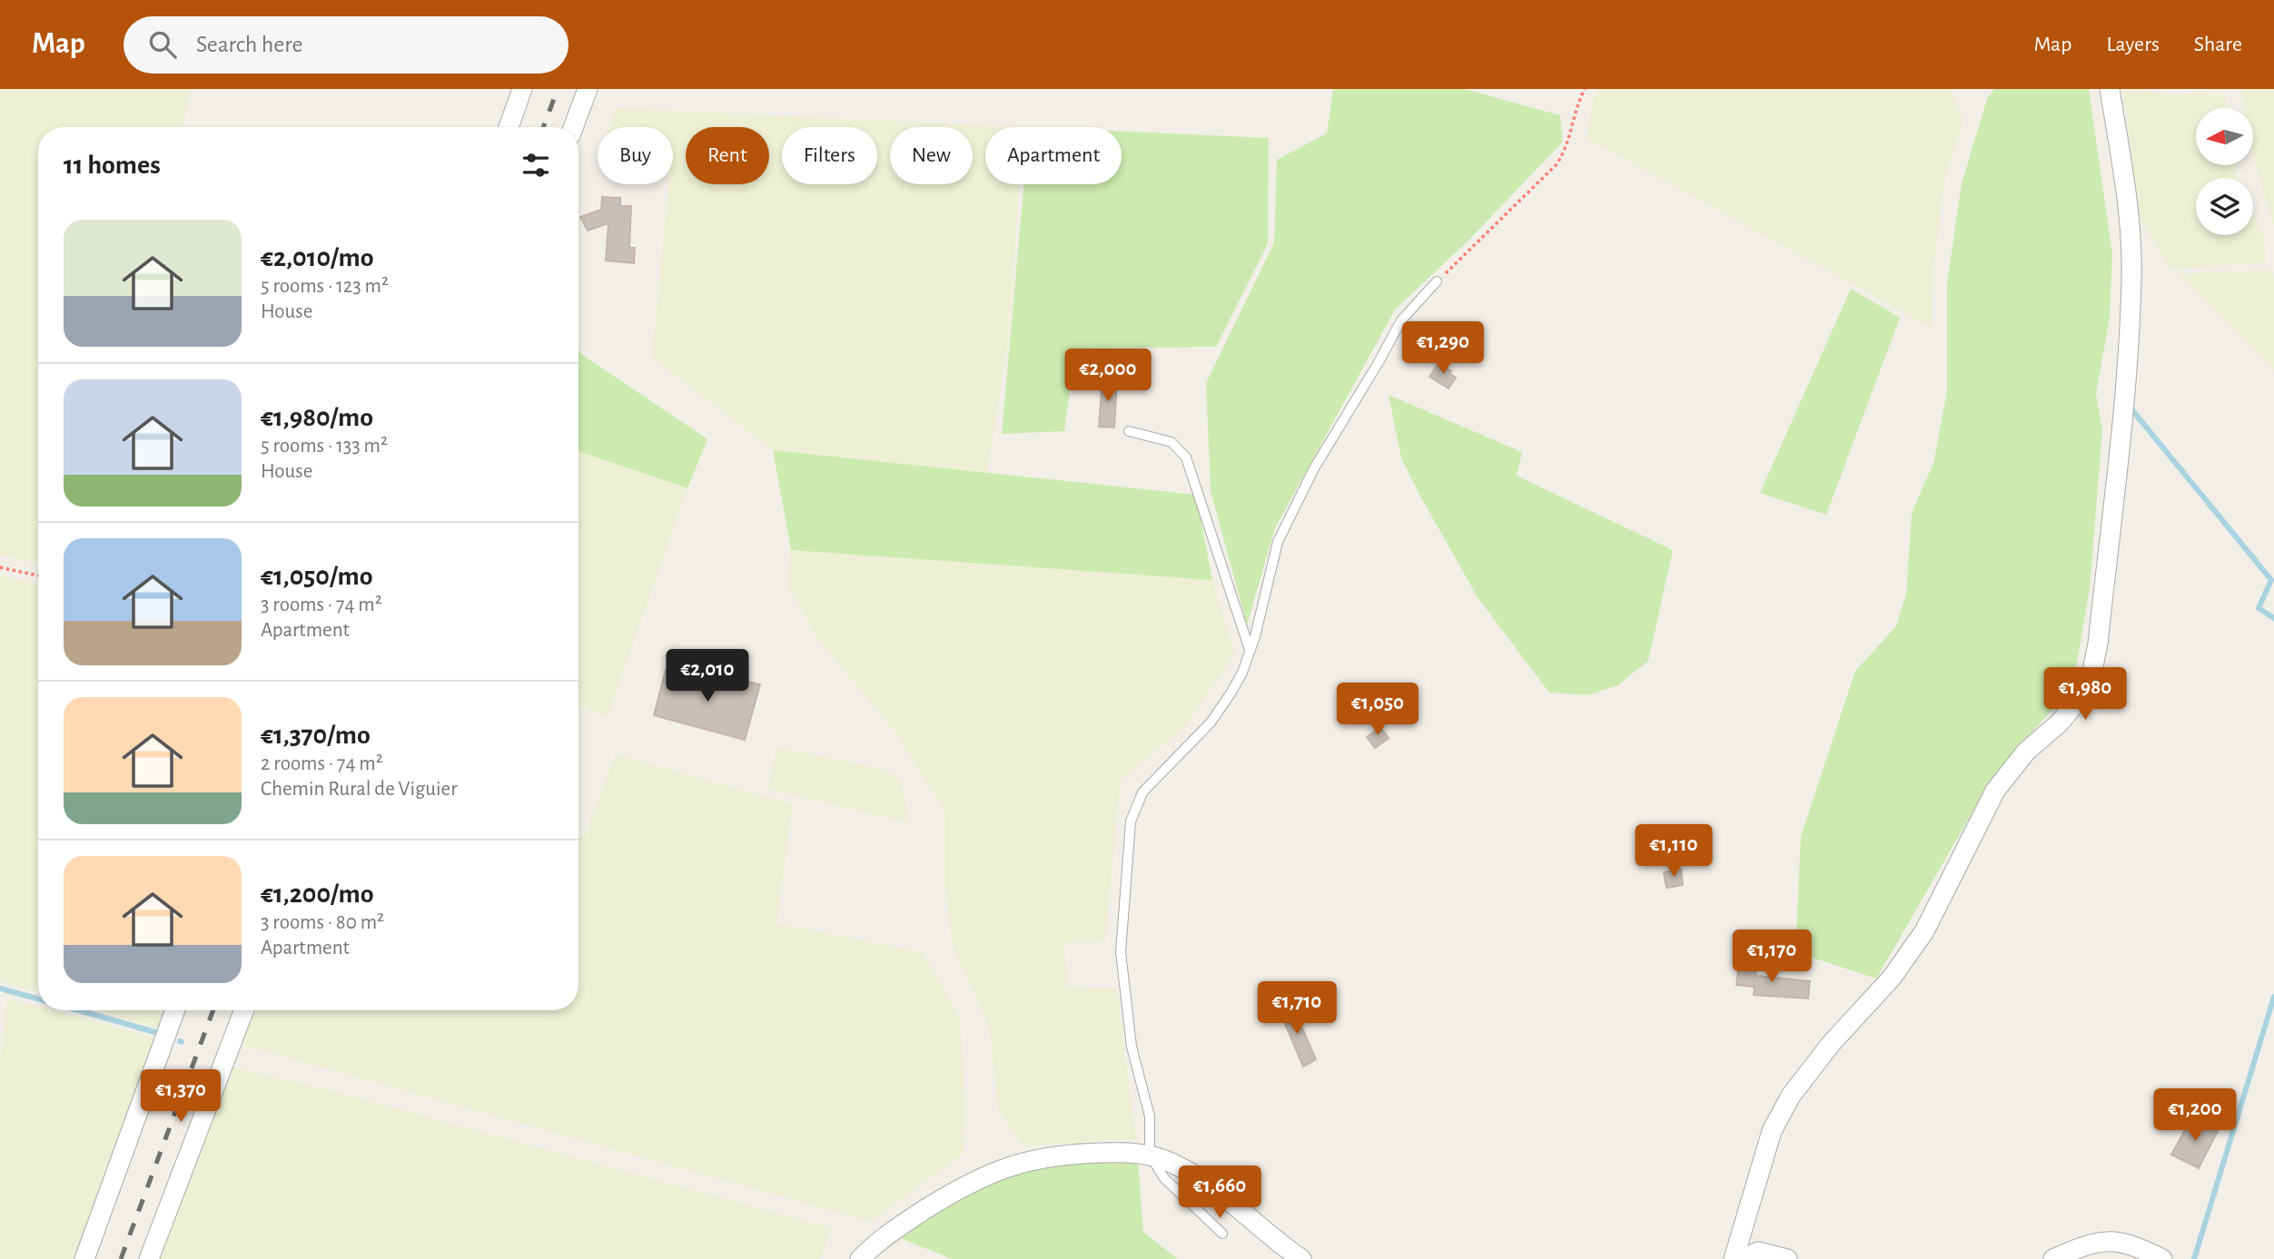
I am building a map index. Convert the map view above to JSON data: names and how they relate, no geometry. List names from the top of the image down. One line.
{"north":"left","page":{"header":"Map","search":"Search here","nav":["Map","Layers","Share"],"chip":["Buy","Rent","Filters","New","Apartment"],"heading":"11 homes","list":[{"name":"€2,010/mo","note":"5 rooms · 123 m² · House"},{"name":"€1,980/mo","note":"5 rooms · 133 m² · House"},{"name":"€1,050/mo","note":"3 rooms · 74 m² · Apartment"},{"name":"€1,370/mo","note":"2 rooms · 74 m² · Chemin Rural de Viguier"},{"name":"€1,200/mo","note":"3 rooms · 80 m² · Apartment"}],"price":["€1,290","€2,000","€2,010","€1,980","€1,050","€1,110","€1,170","€1,710","€1,370","€1,200","€1,660"]}}
